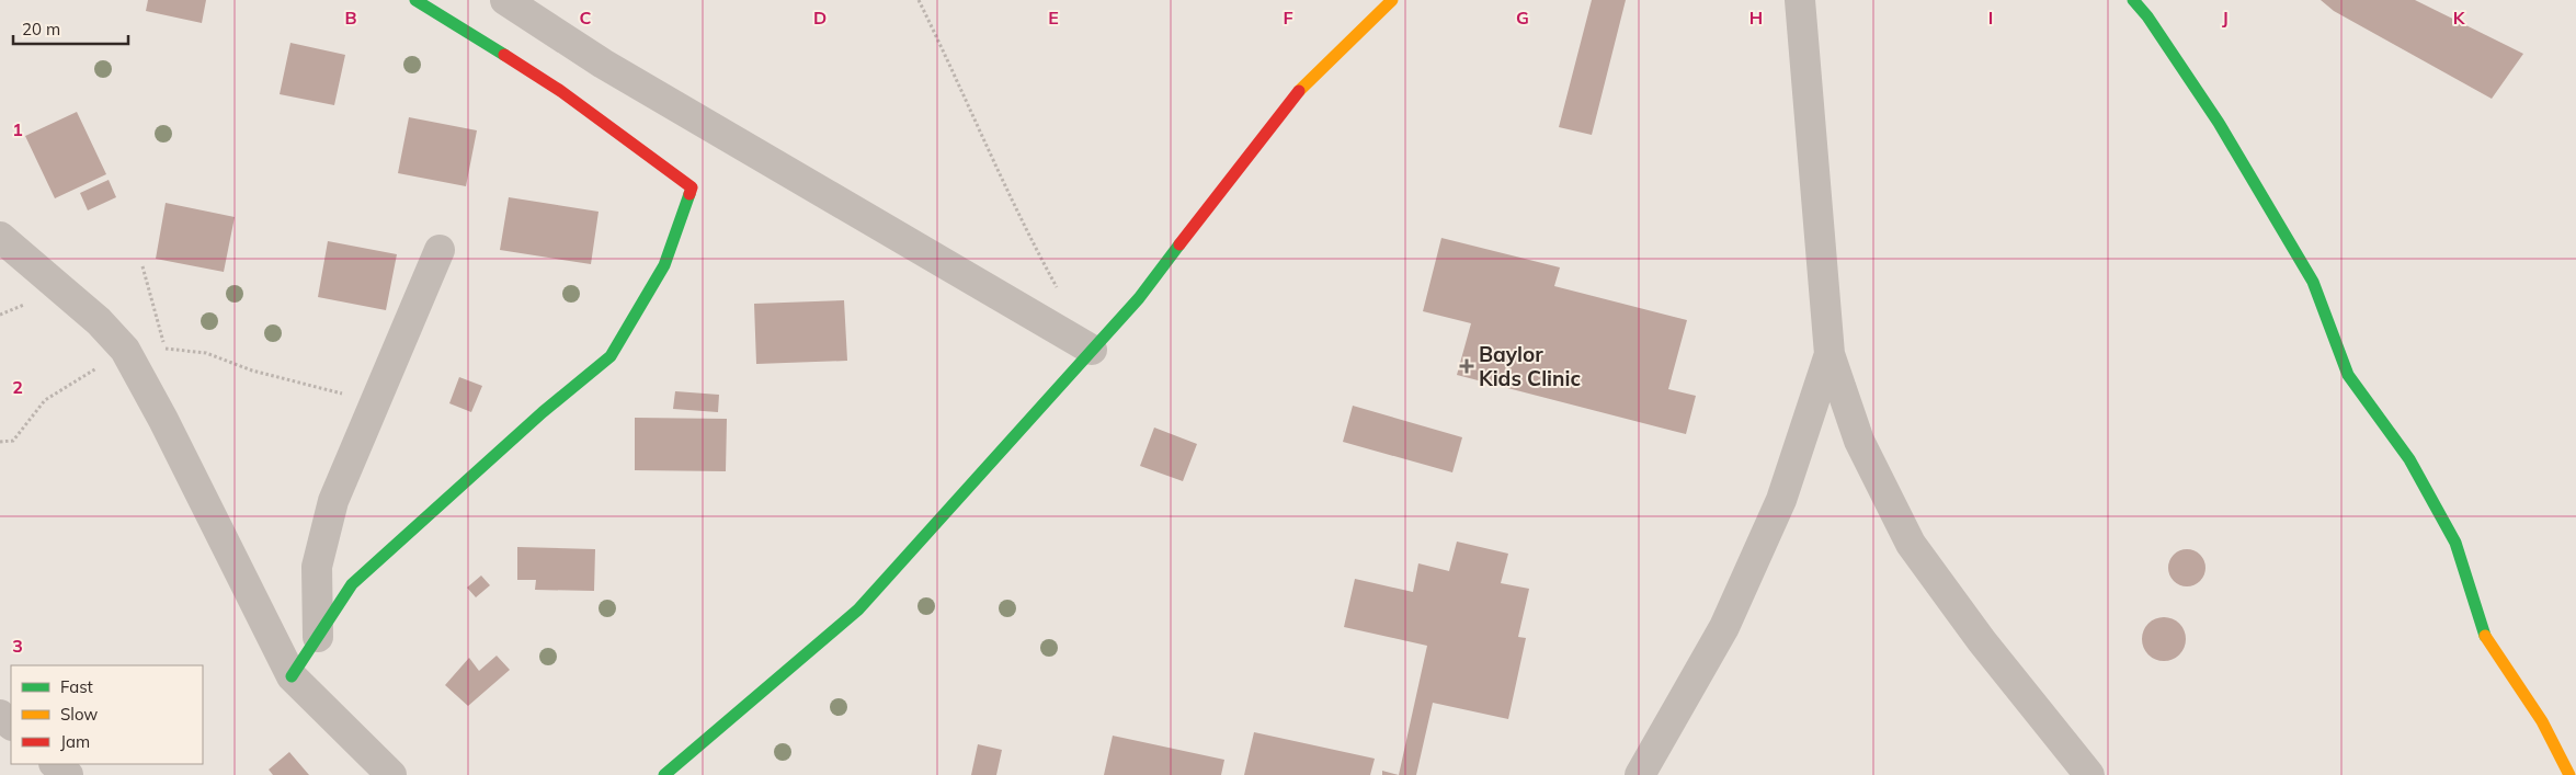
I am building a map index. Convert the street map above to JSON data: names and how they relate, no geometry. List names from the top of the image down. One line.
{"places":{"health":["Baylor Kids Clinic"]},"legend":["Fast","Slow","Jam"],"scale_bar":"20 m","grid":{"columns":["B","C","D","E","F","G","H","I","J","K"],"rows":["1","2","3"]}}
